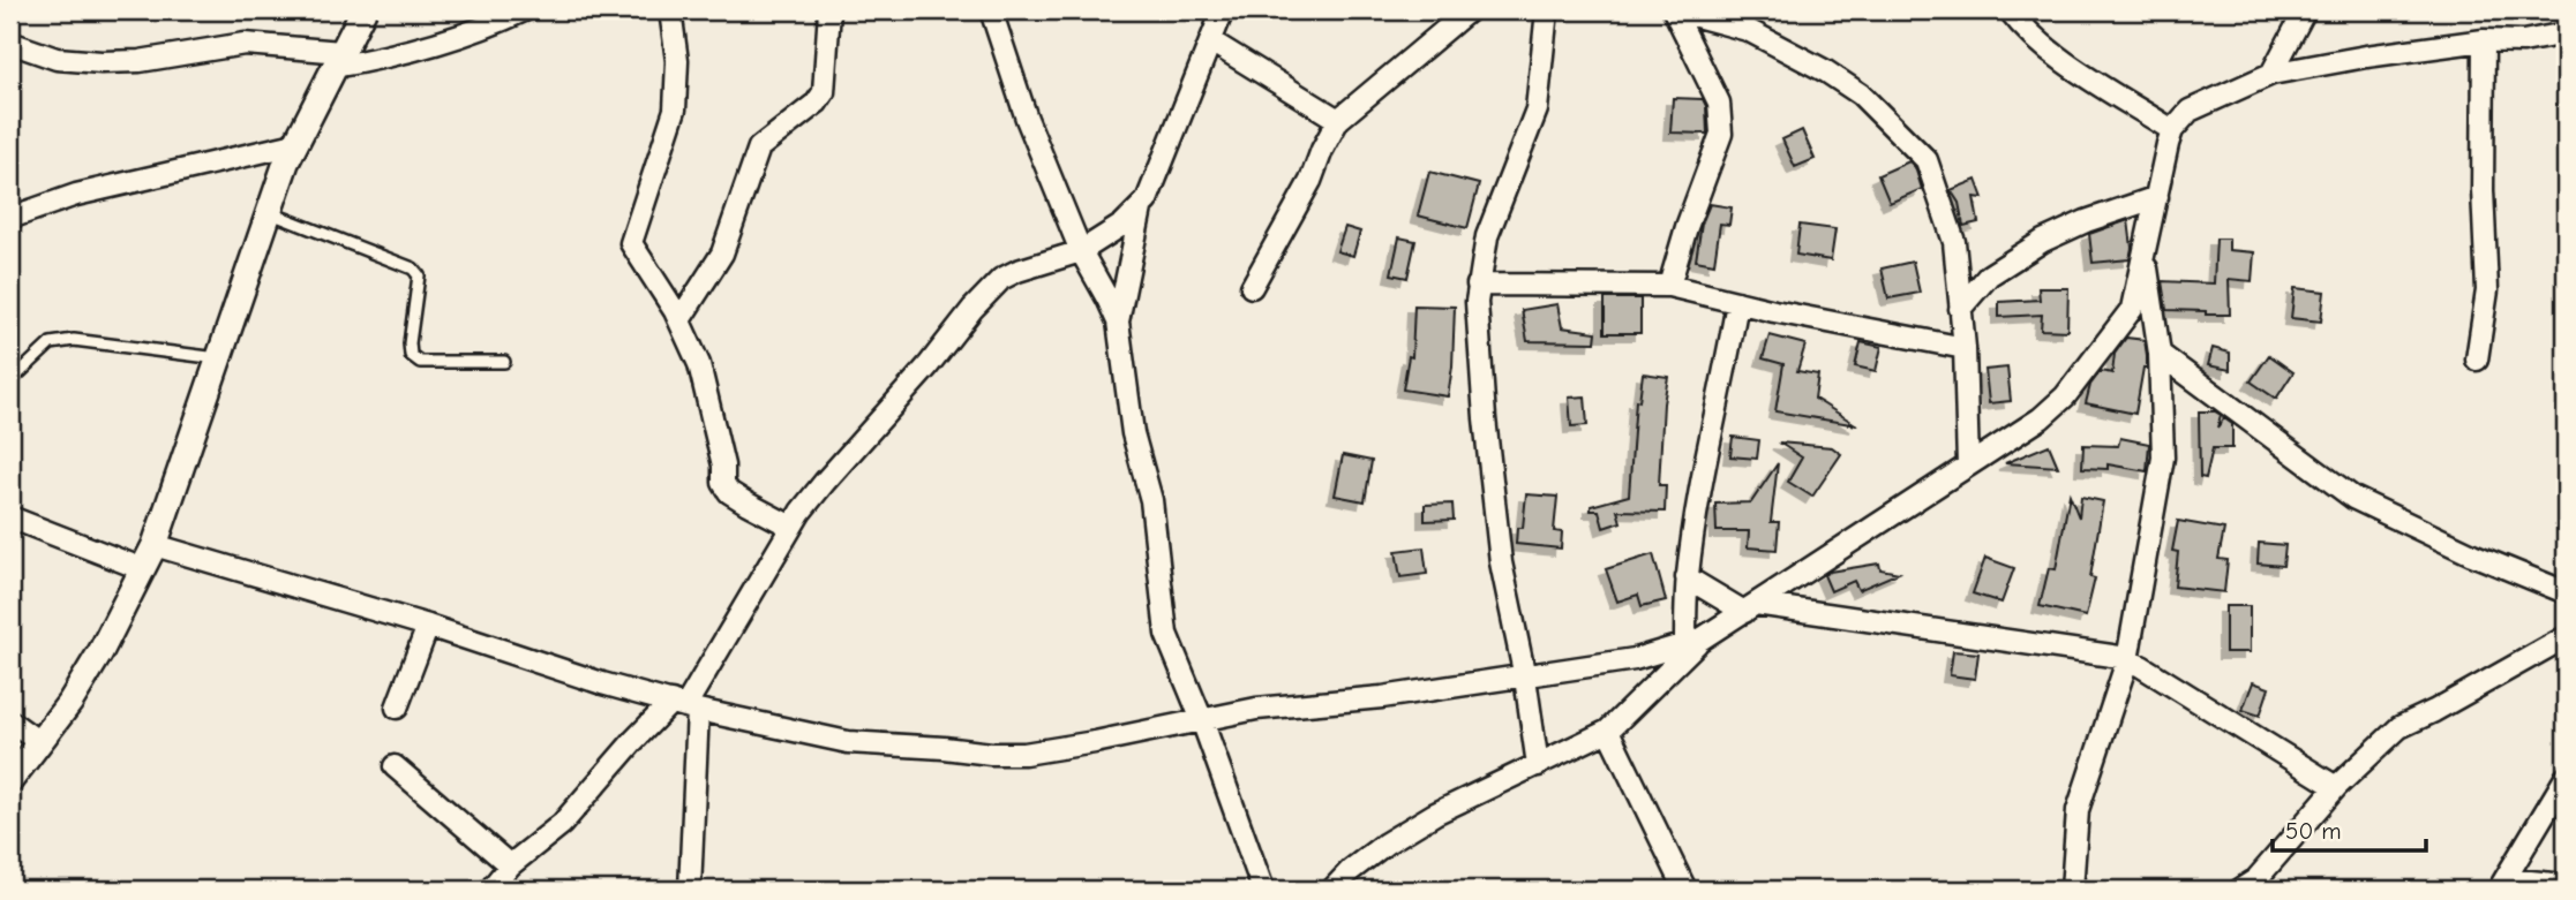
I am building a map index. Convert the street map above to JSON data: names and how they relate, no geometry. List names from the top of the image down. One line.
{"scale_bar":"50 m"}
